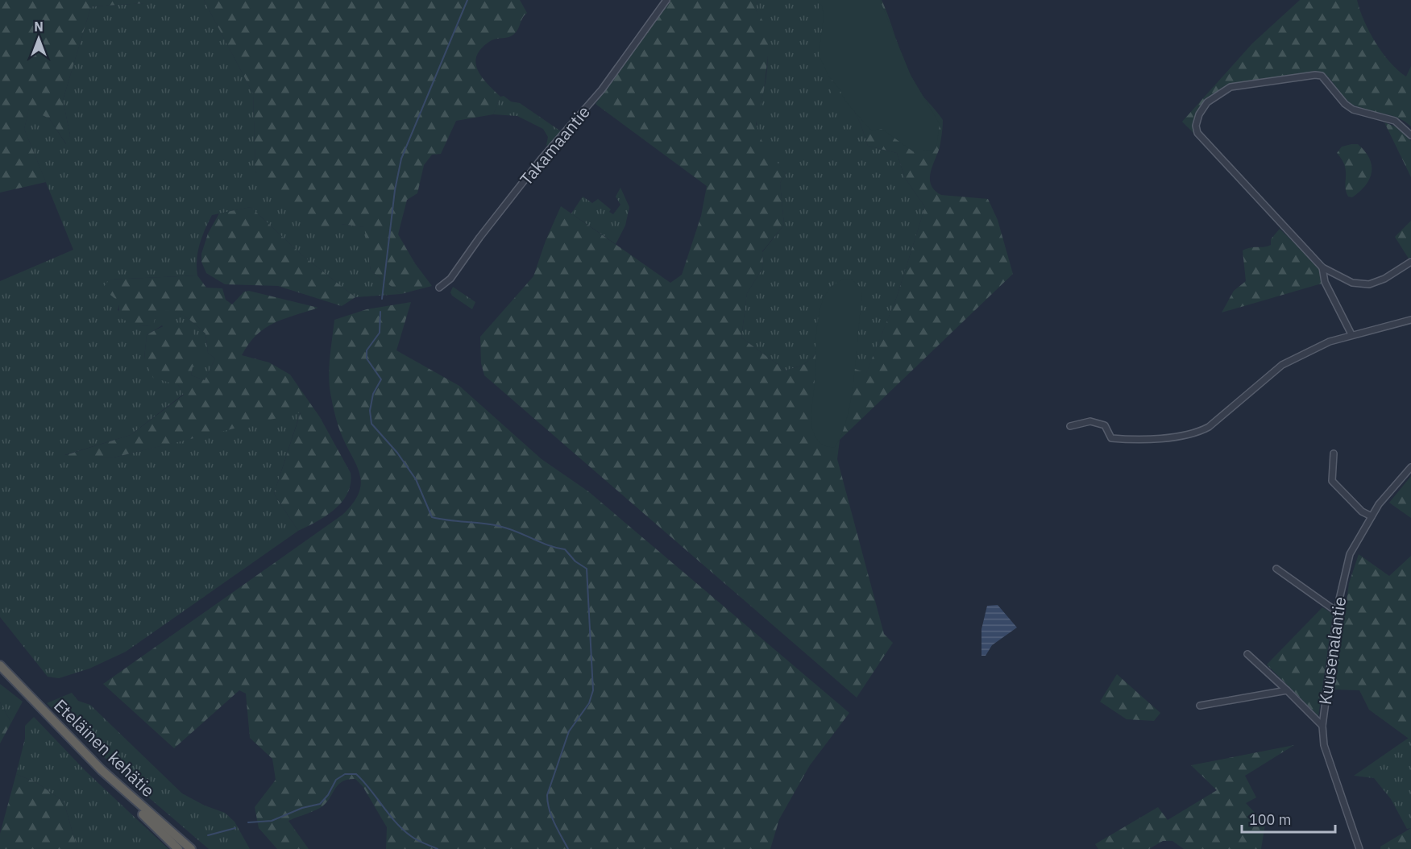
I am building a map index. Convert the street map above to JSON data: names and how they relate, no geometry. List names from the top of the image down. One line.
{"streets":{"highway":["Eteläinen kehätie"],"street":["Takamaantie","Kuusenalantie"]},"scale_bar":"100 m","north":"top"}
